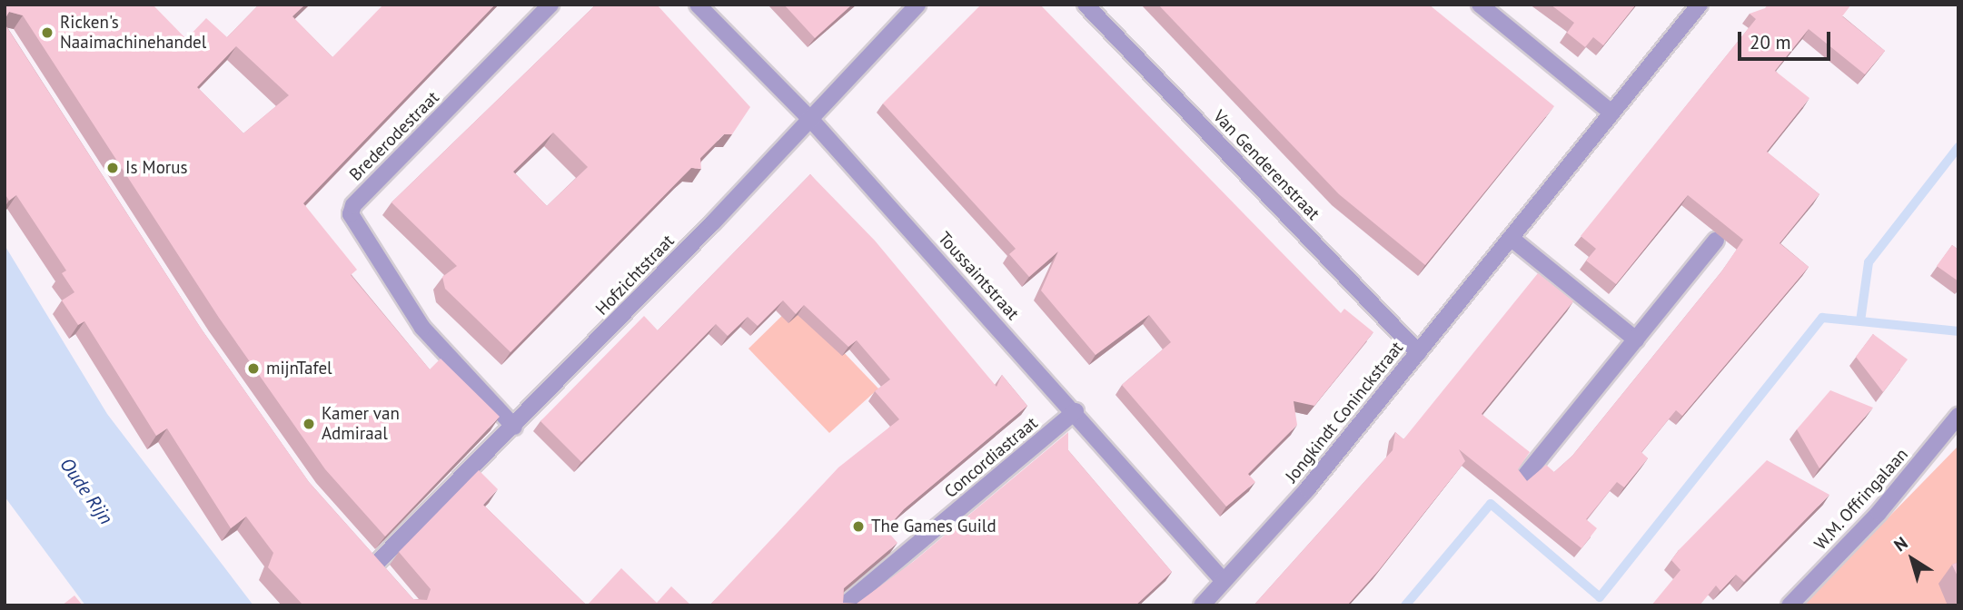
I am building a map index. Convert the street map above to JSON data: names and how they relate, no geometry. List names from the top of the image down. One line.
{"streets":{"street":["Brederodestraat","Van Genderenstraat","Hofzichtstraat","Toussaintstraat","Jongkindt Coninckstraat","Concordiastraat","W.M. Offringalaan"]},"crossings":[["Brederodestraat","Hofzichtstraat"],["Van Genderenstraat","Jongkindt Coninckstraat"],["Hofzichtstraat","Toussaintstraat"],["Toussaintstraat","Jongkindt Coninckstraat"],["Toussaintstraat","Concordiastraat"]],"water":["Oude Rijn"],"places":["Ricken's Naaimachinehandel","Is Morus","mijnTafel","Kamer van Admiraal","The Games Guild"],"scale_bar":"20 m","north":"top left"}
